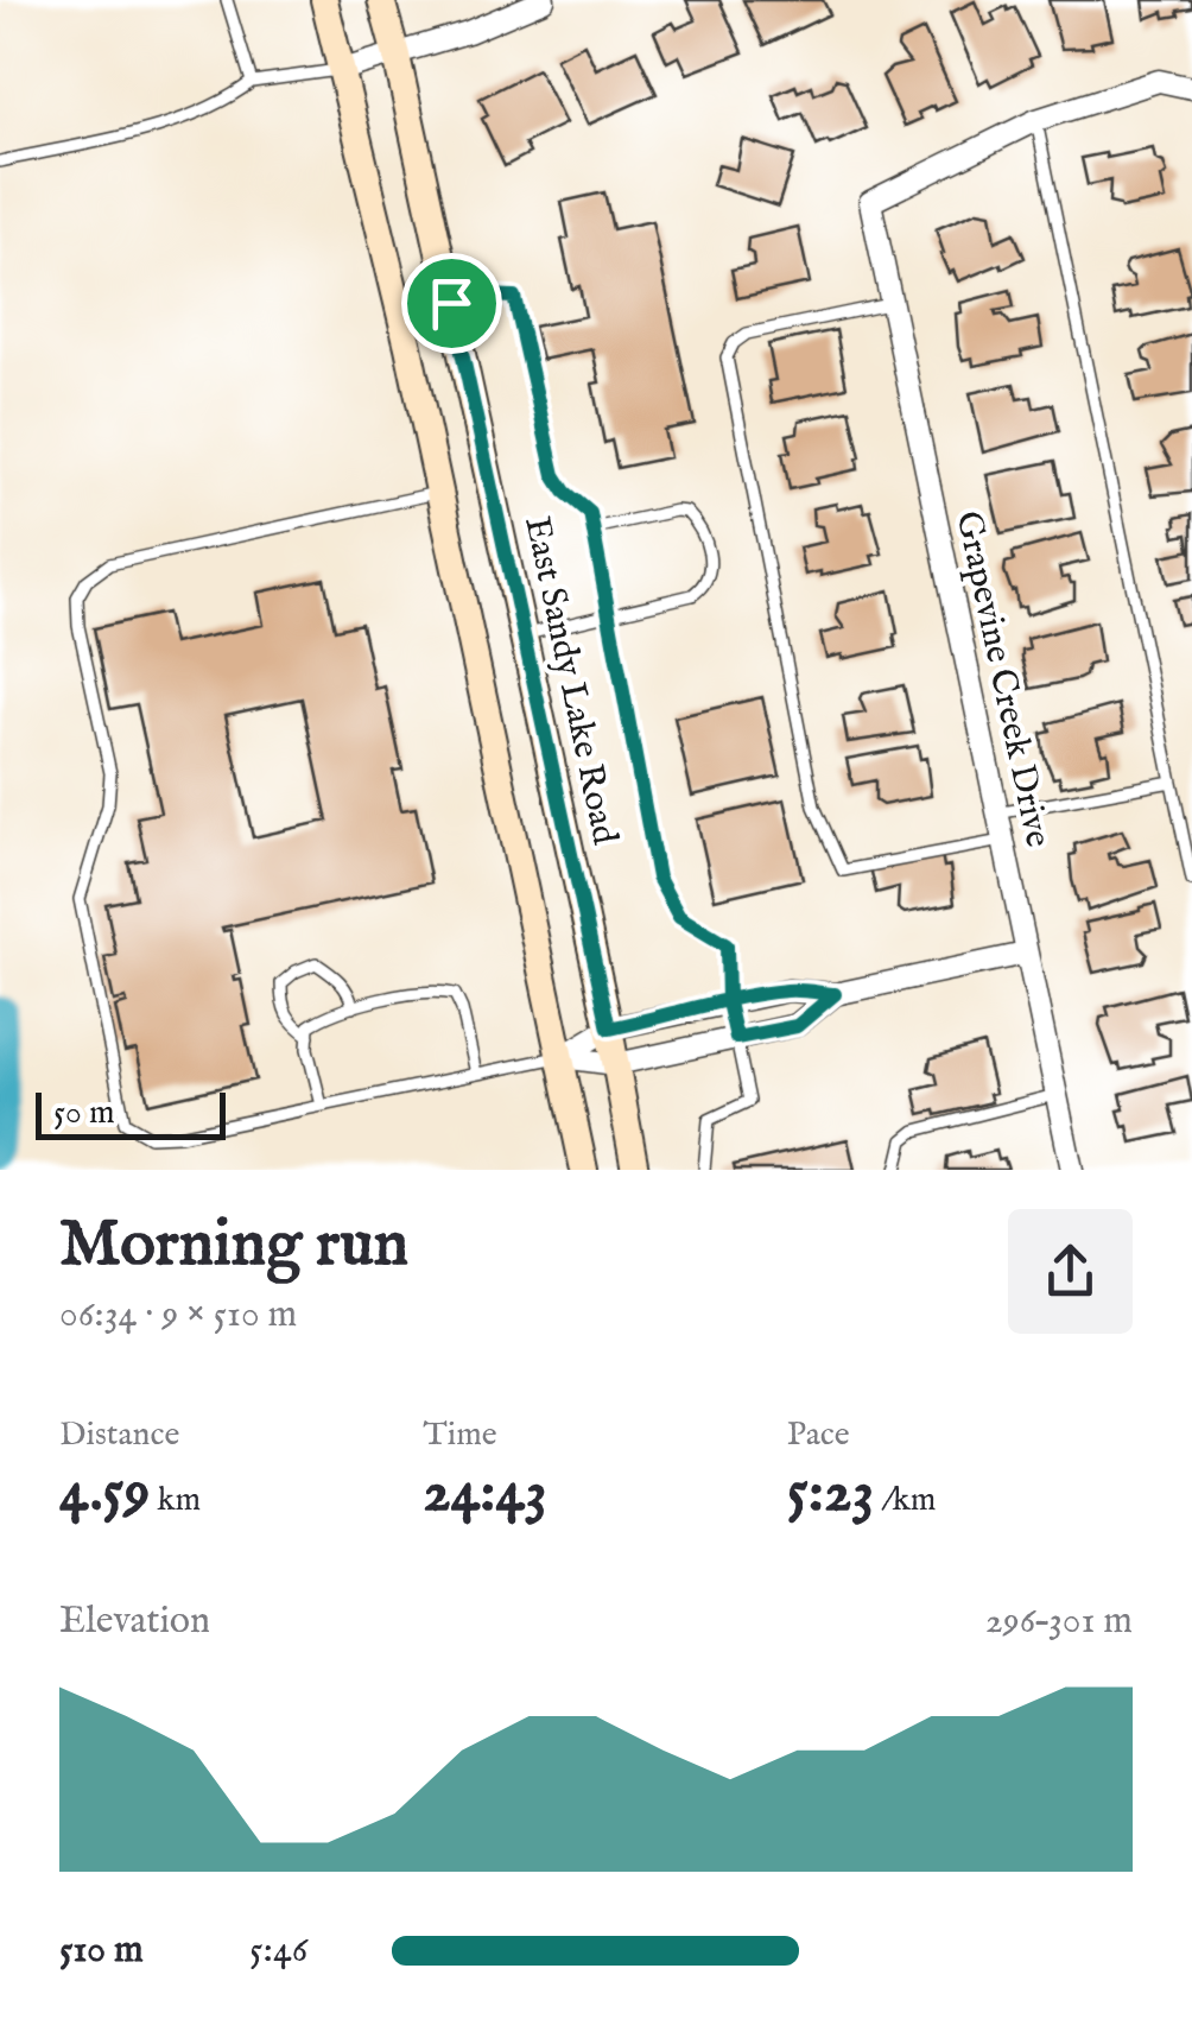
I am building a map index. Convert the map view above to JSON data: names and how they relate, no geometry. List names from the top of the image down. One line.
{"streets":{"main road":["East Sandy Lake Road"],"street":["Grapevine Creek Drive"]},"scale_bar":"50 m","page":{"scale":"50 m","heading":["Morning run","06:34 · 9 × 510 m"],"stats":[["Distance","4.59 km"],["Time","24:43"],["Pace","5:23 /km"]],"chart":["Elevation","296–301 m"],"list":[{"name":"510 m","note":"5:46"}]}}
